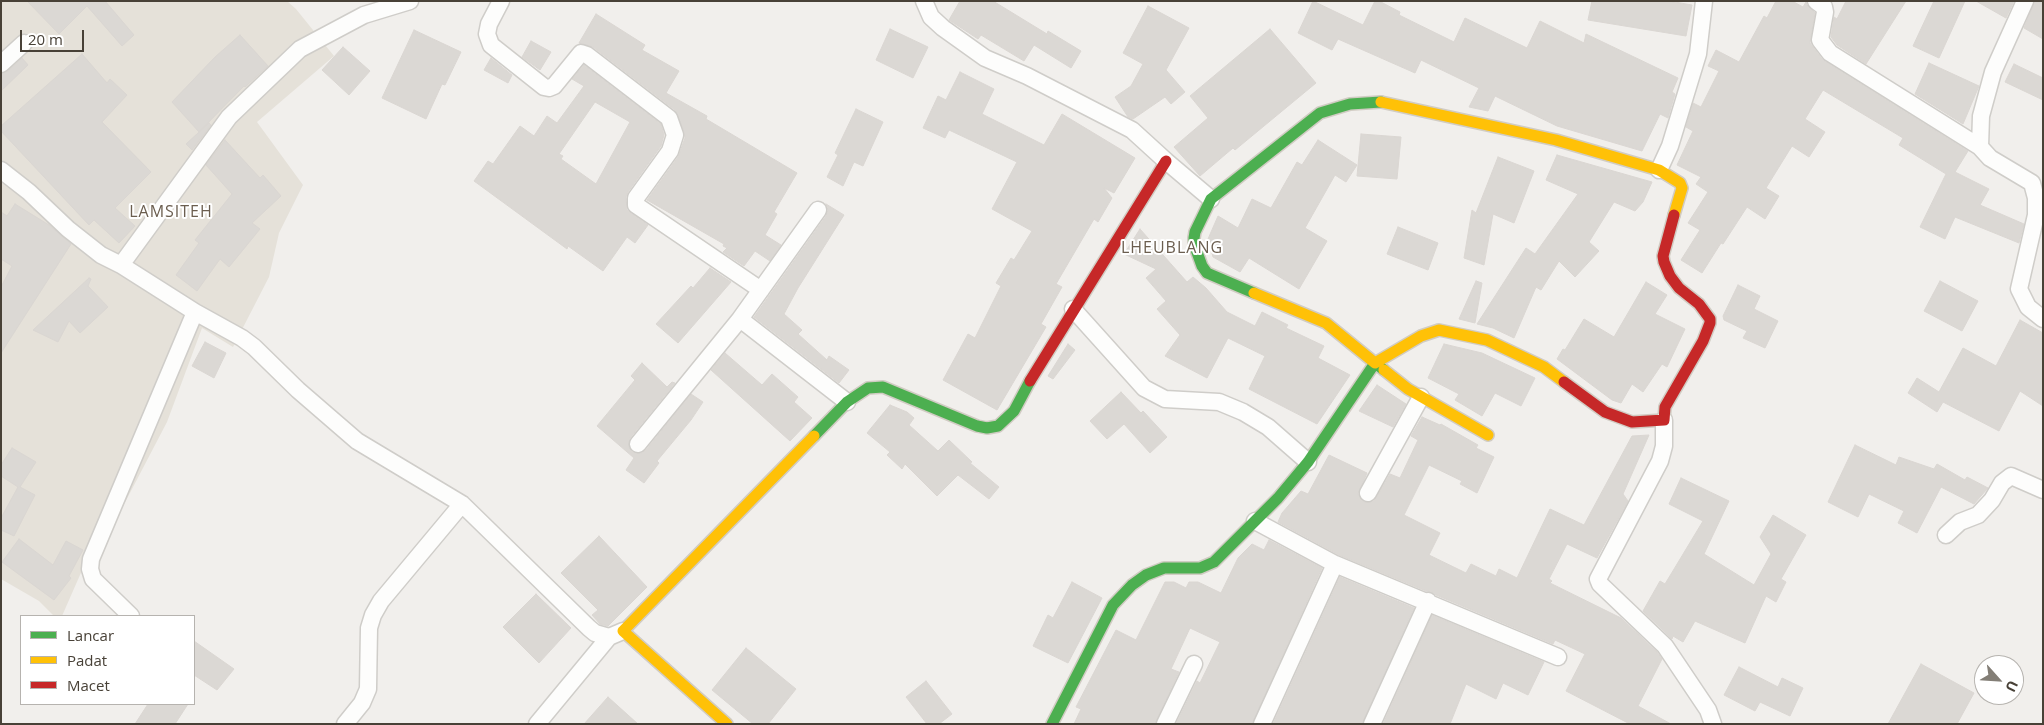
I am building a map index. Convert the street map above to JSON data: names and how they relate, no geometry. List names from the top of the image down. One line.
{"districts":["LAMSITEH","LHEUBLANG"],"legend":["Lancar","Padat","Macet"],"scale_bar":"20 m","north":"bottom right"}
